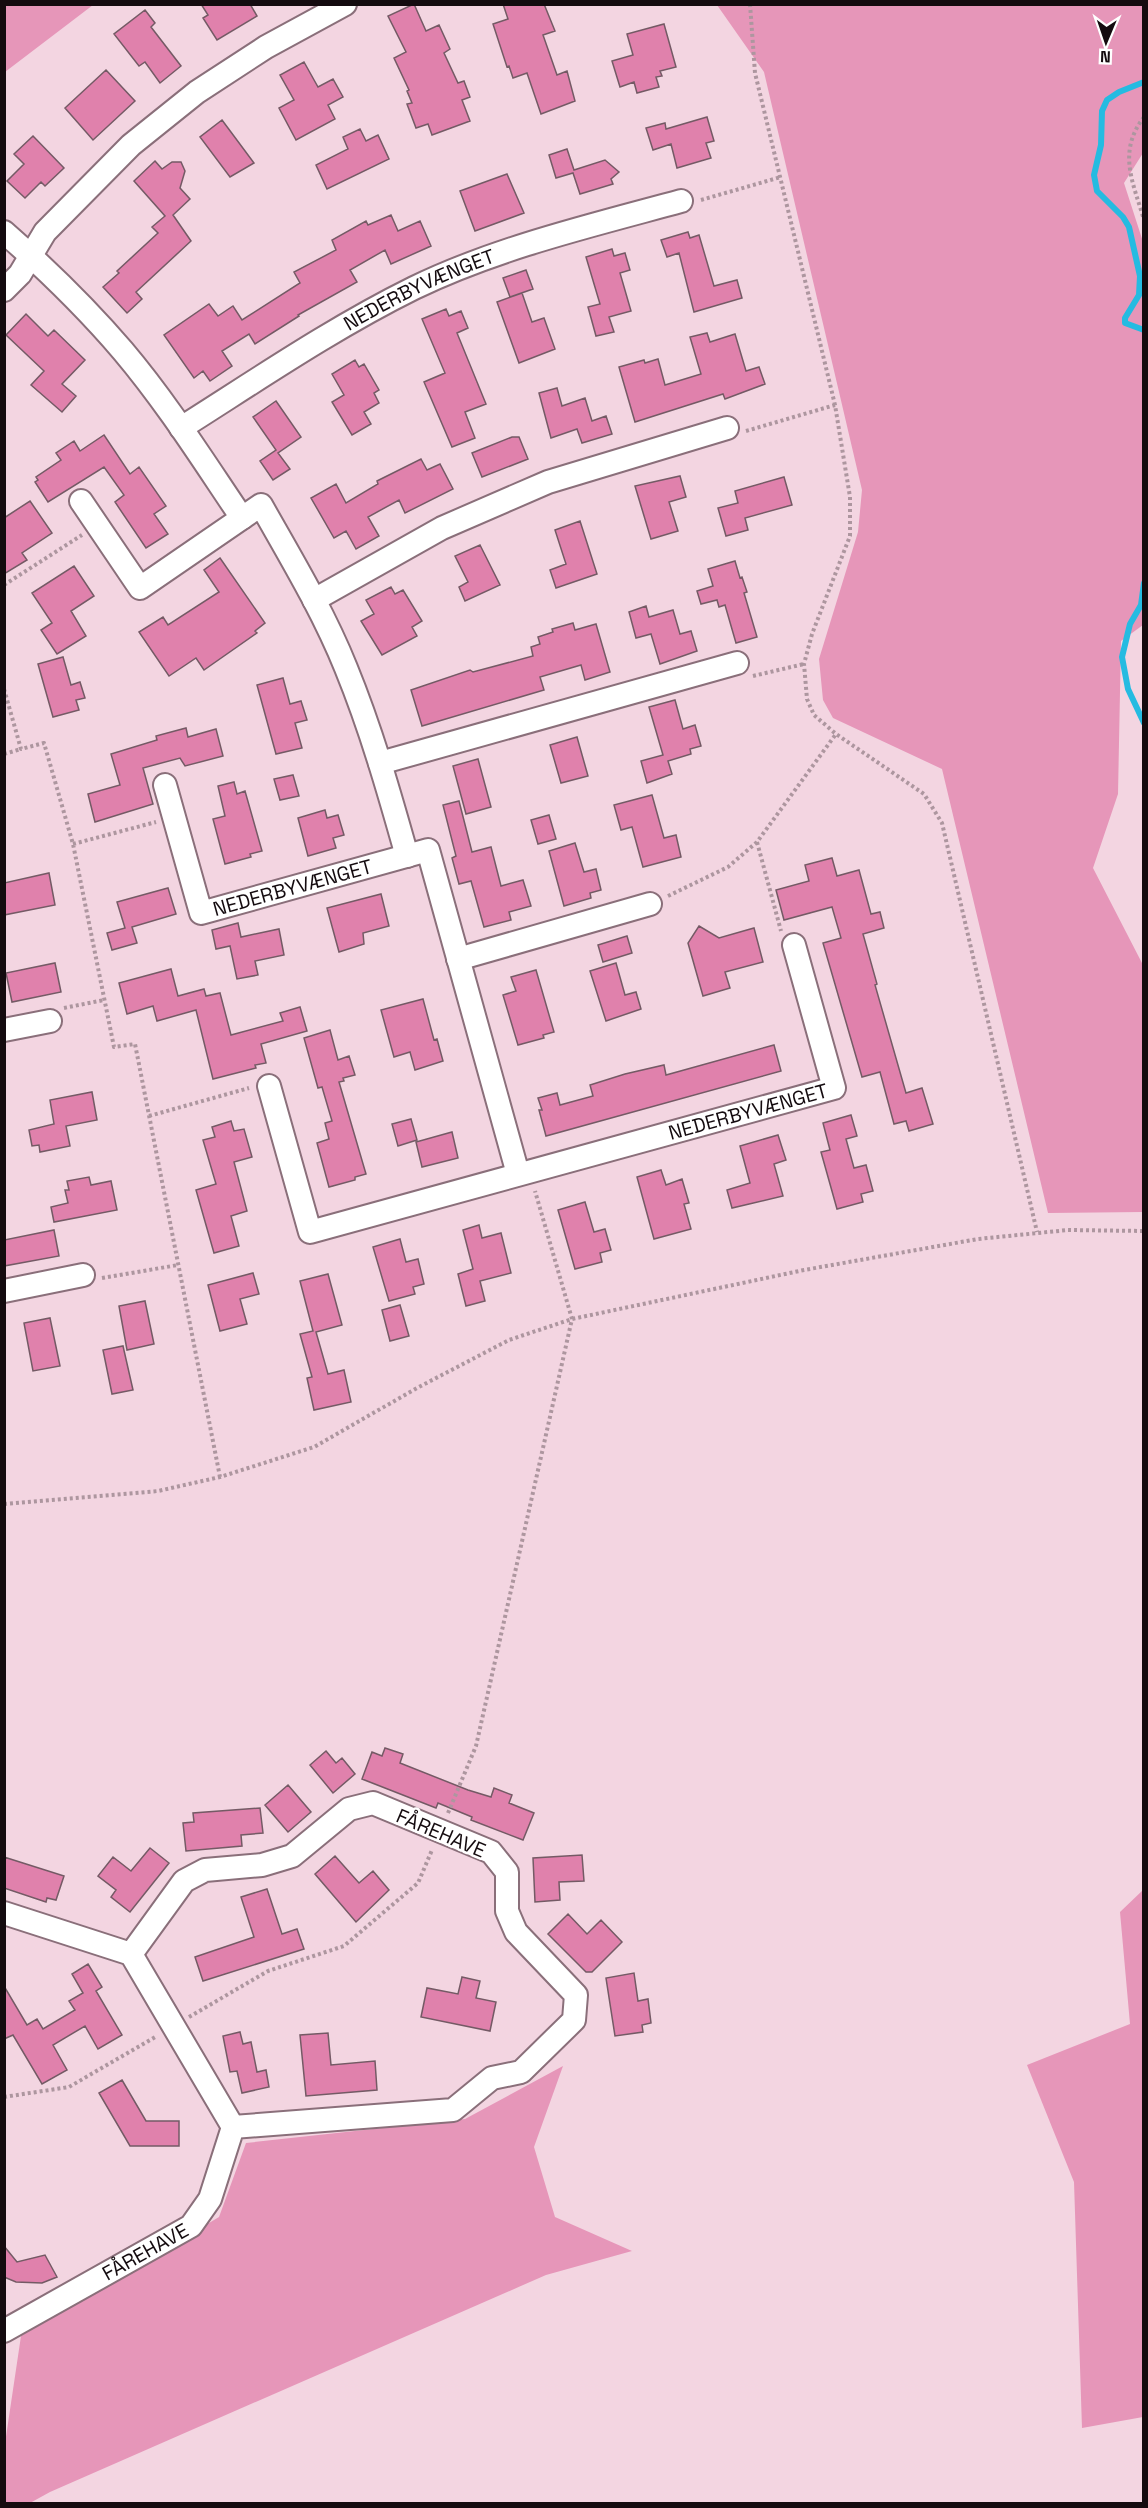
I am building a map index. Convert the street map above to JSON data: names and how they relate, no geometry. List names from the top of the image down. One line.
{"streets":{"street":["NEDERBYVÆNGET","FÅREHAVE"]},"north":"bottom"}
